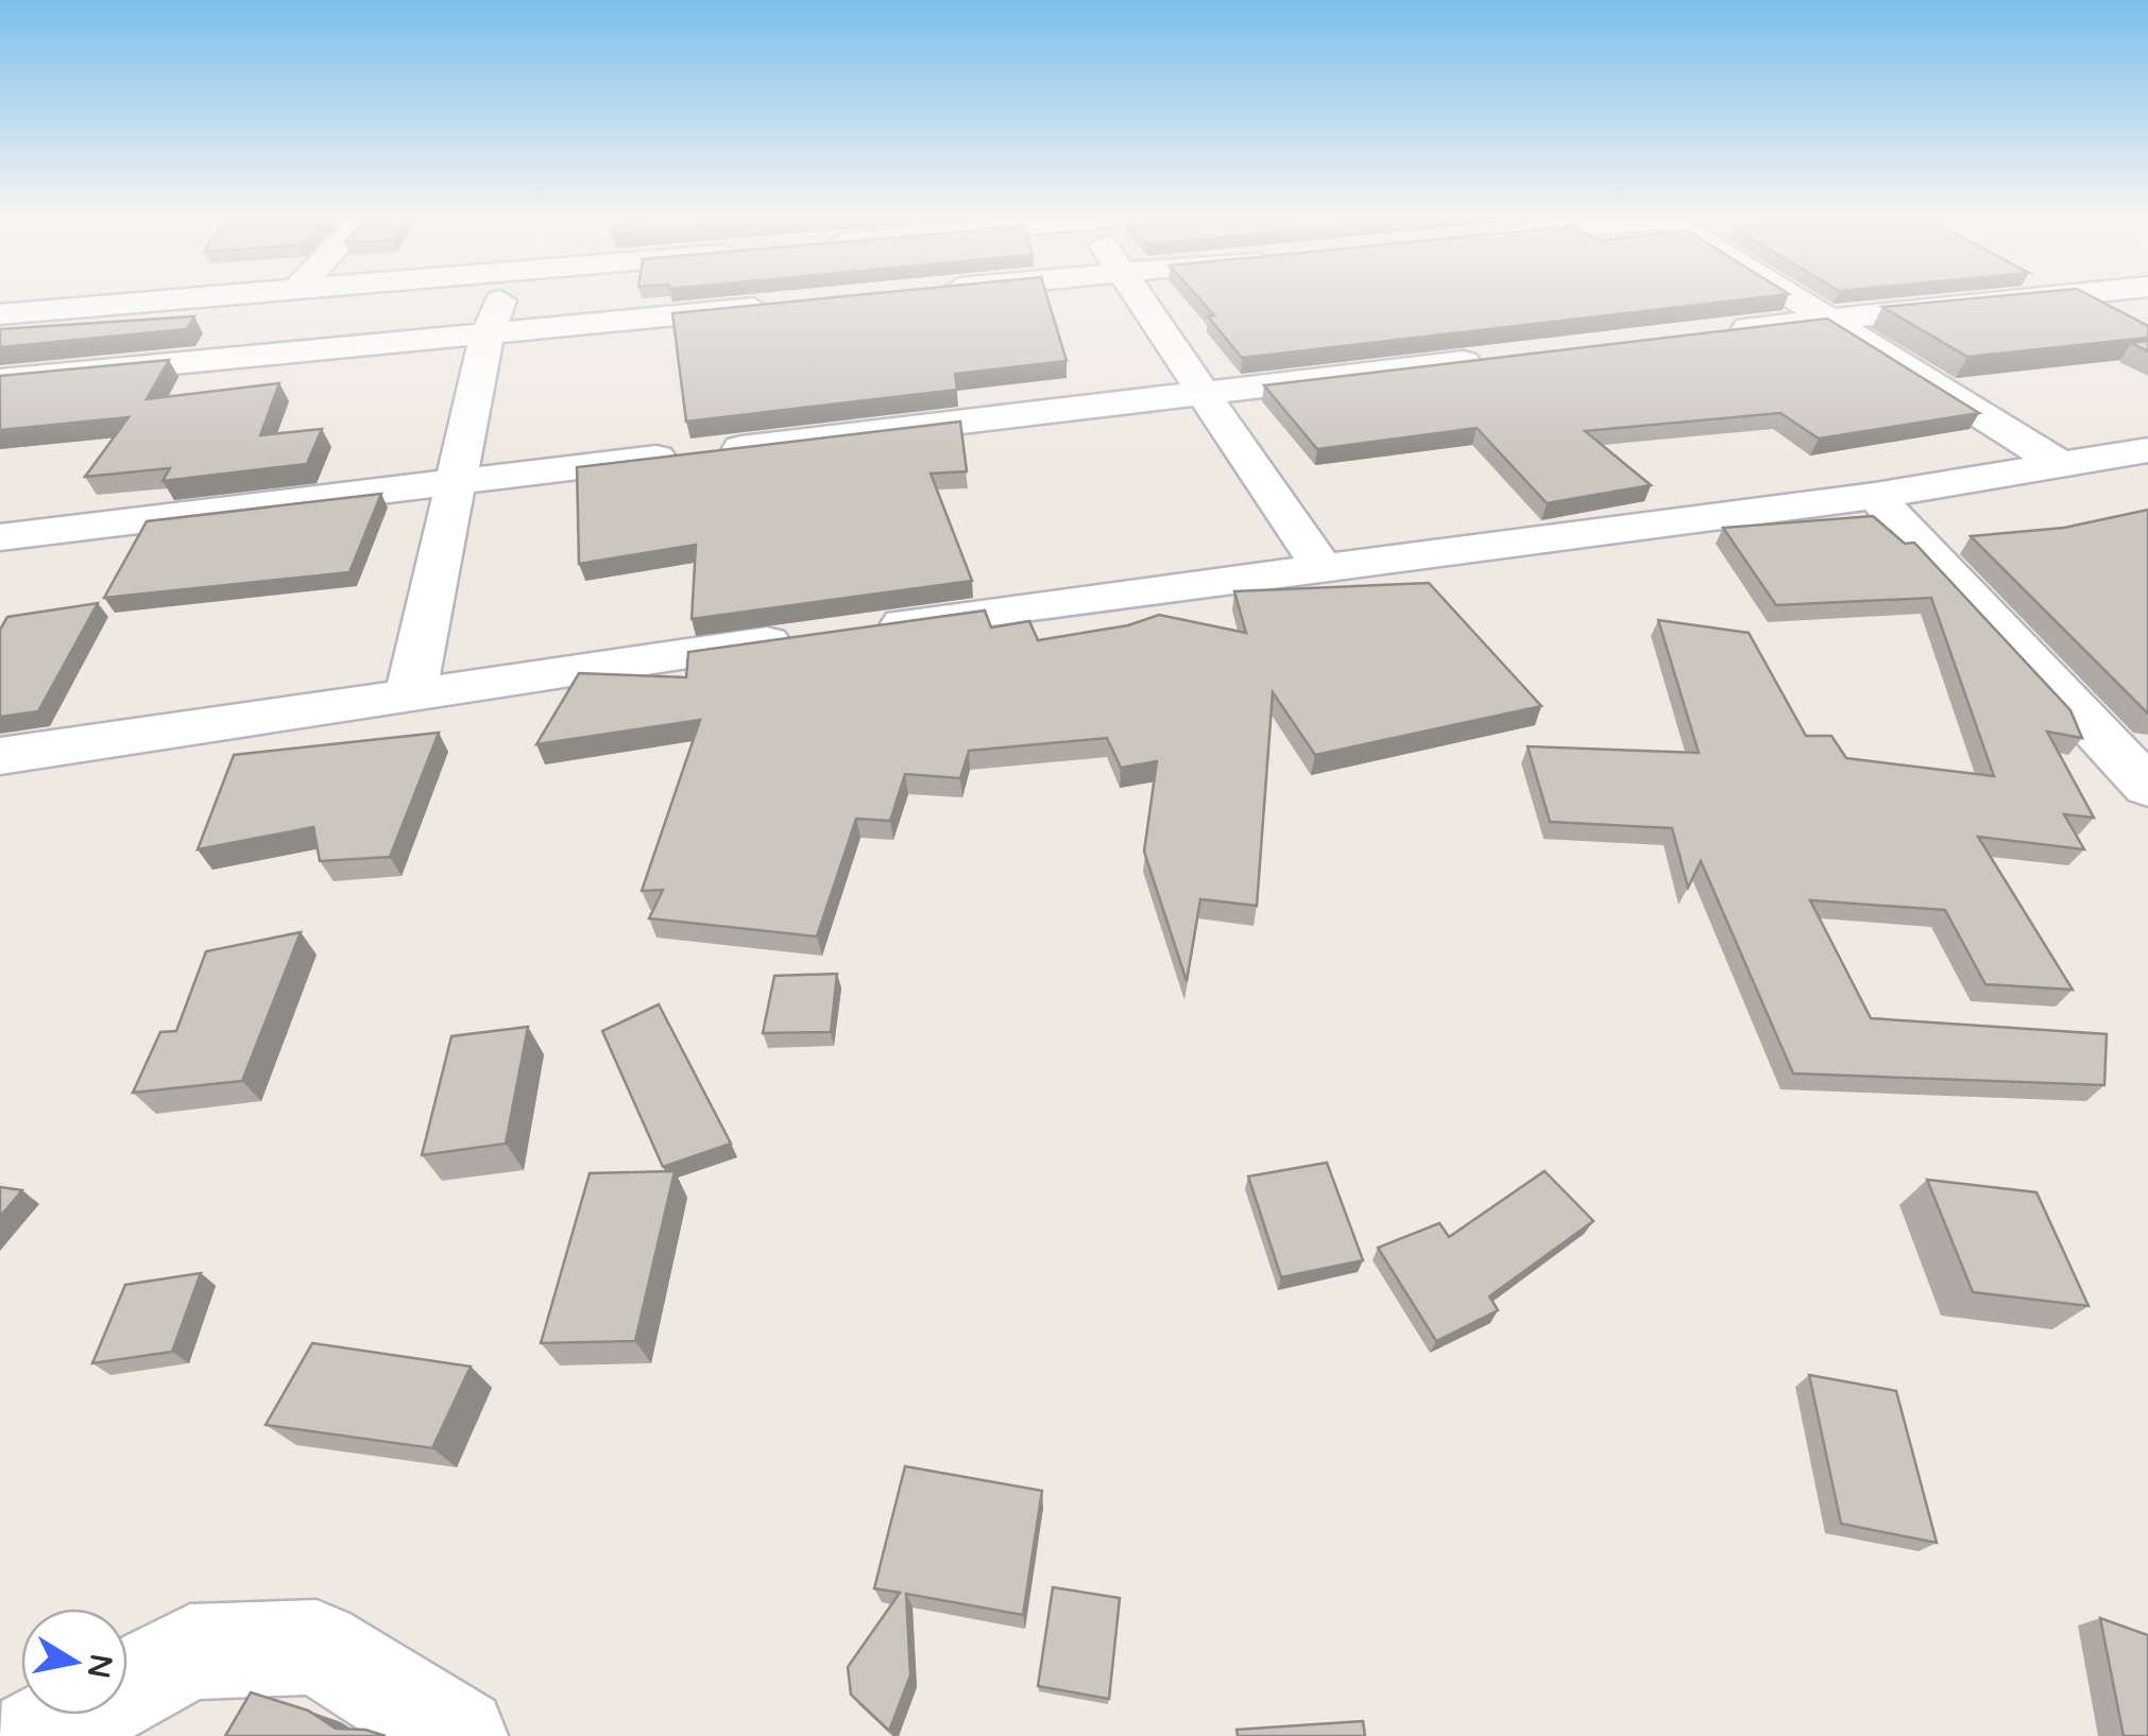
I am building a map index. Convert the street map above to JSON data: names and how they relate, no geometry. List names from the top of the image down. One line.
{"north":"right"}
